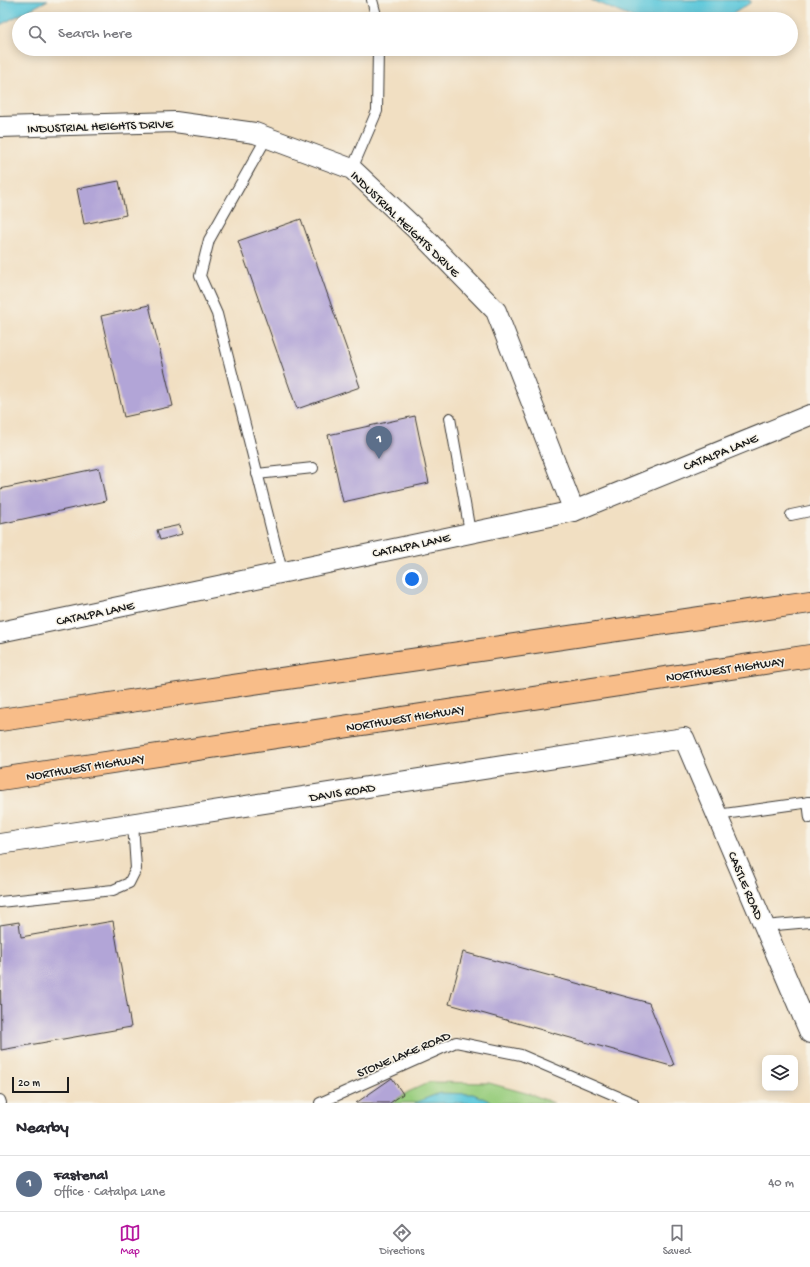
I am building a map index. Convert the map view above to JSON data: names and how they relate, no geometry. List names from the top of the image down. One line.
{"streets":{"main road":["NORTHWEST HIGHWAY"],"street":["INDUSTRIAL HEIGHTS DRIVE","CATALPA LANE","DAVIS ROAD","CASTLE ROAD"],"lane":["STONE LAKE ROAD"]},"crossings":[["INDUSTRIAL HEIGHTS DRIVE","CATALPA LANE"],["DAVIS ROAD","CASTLE ROAD"]],"scale_bar":"20 m","page":{"search":"Search here","pins":"1","scale":"20 m","heading":"Nearby","list":[{"mark":"1","name":"Fastenal","note":"Office · Catalpa Lane","value":"40 m"}],"nav":["Map","Directions","Saved"]}}
